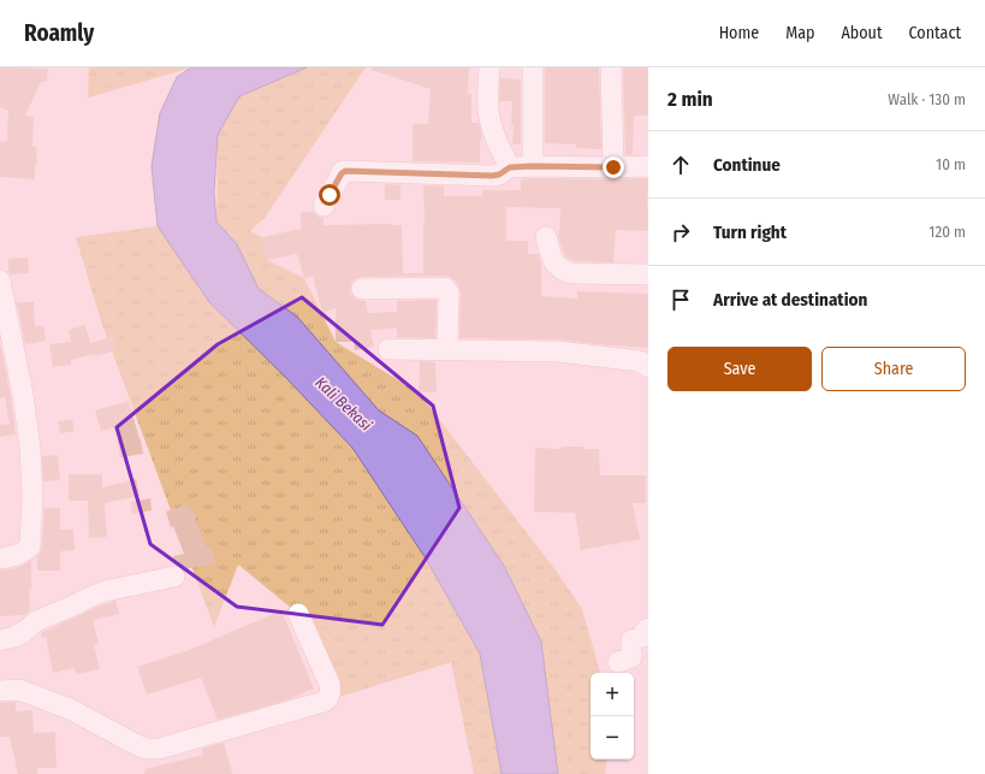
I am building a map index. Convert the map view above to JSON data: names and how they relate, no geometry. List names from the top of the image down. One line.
{"water":["Kali Bekasi"],"page":{"header":"Roamly","nav":["Home","Map","About","Contact"],"heading":["2 min","Walk · 130 m"],"list":[["Continue","10 m"],["Turn right","120 m"],"Arrive at destination"],"buttons":["Save","Share"],"map_buttons":["+","−"]}}
